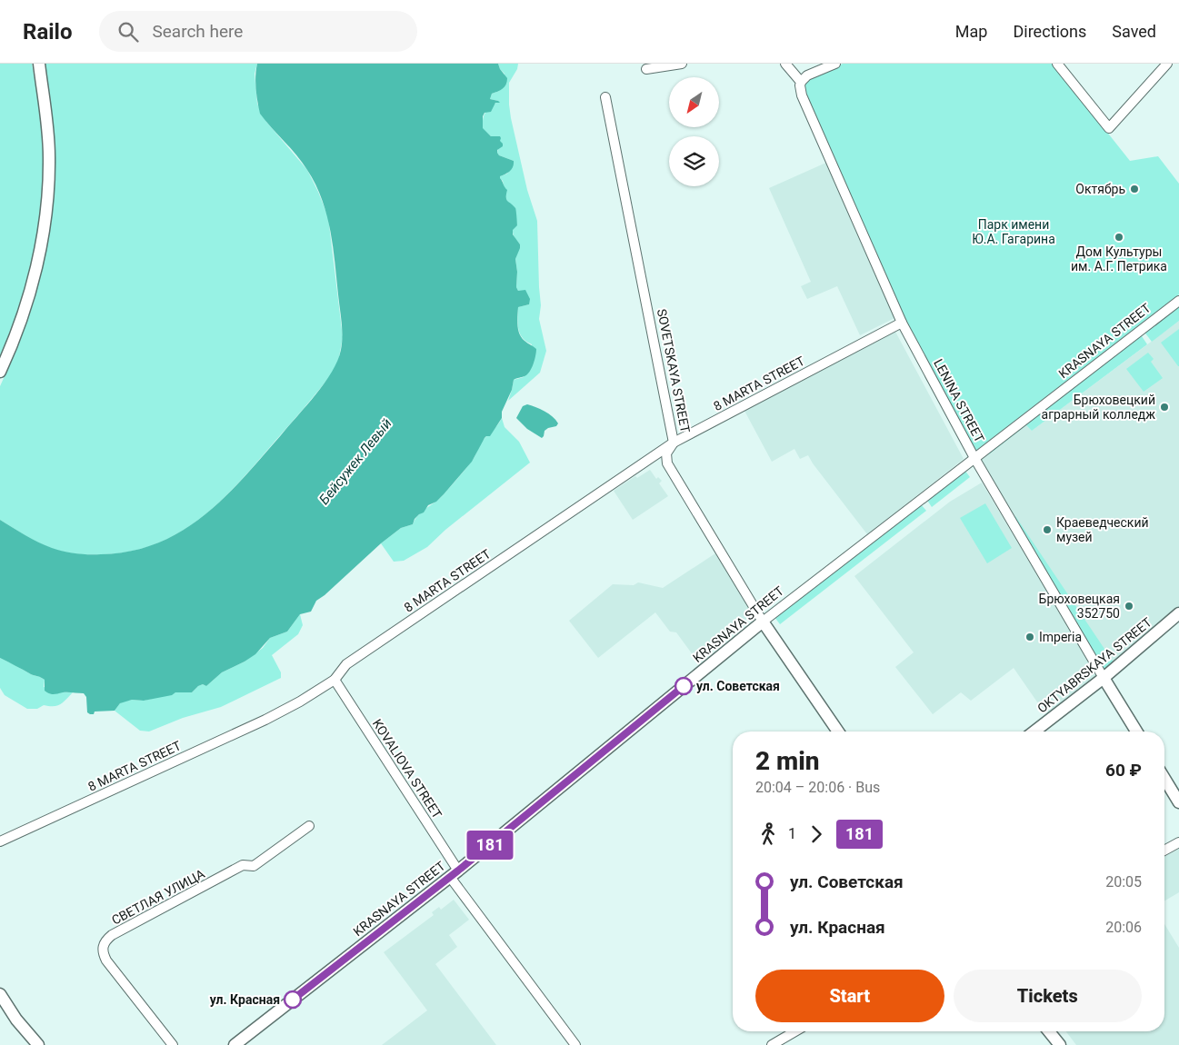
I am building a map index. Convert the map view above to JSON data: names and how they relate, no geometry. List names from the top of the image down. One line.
{"streets":{"street":["KRASNAYA STREET","SOVETSKAYA STREET","8 MARTA STREET","LENINA STREET","OKTYABRSKAYA STREET","KOVALIOVA STREET","СВЕТЛАЯ УЛИЦА"]},"crossings":[["KRASNAYA STREET","SOVETSKAYA STREET"],["KRASNAYA STREET","LENINA STREET"],["KRASNAYA STREET","KOVALIOVA STREET"],["SOVETSKAYA STREET","8 MARTA STREET"],["8 MARTA STREET","LENINA STREET"],["8 MARTA STREET","KOVALIOVA STREET"],["LENINA STREET","OKTYABRSKAYA STREET"]],"water":["Бейсужек Левый"],"parks":["Парк имени Ю.А. Гагарина"],"places":["Октябрь","Дом Культуры им. А.Г. Петрика","Брюховецкий аграрный колледж","Краеведческий музей","Брюховецкая 352750","Imperia","ул. Советская","ул. Красная"],"lines":["bus line 181"],"north":"bottom left","page":{"header":"Railo","search":"Search here","nav":["Map","Directions","Saved"],"on_map":"181","heading":["2 min","20:04 – 20:06 · Bus","60 ₽"],"legs":["1","181"],"list":[{"name":"ул. Советская","value":"20:05"},{"name":"ул. Красная","value":"20:06"}],"buttons":["Start","Tickets"]}}
